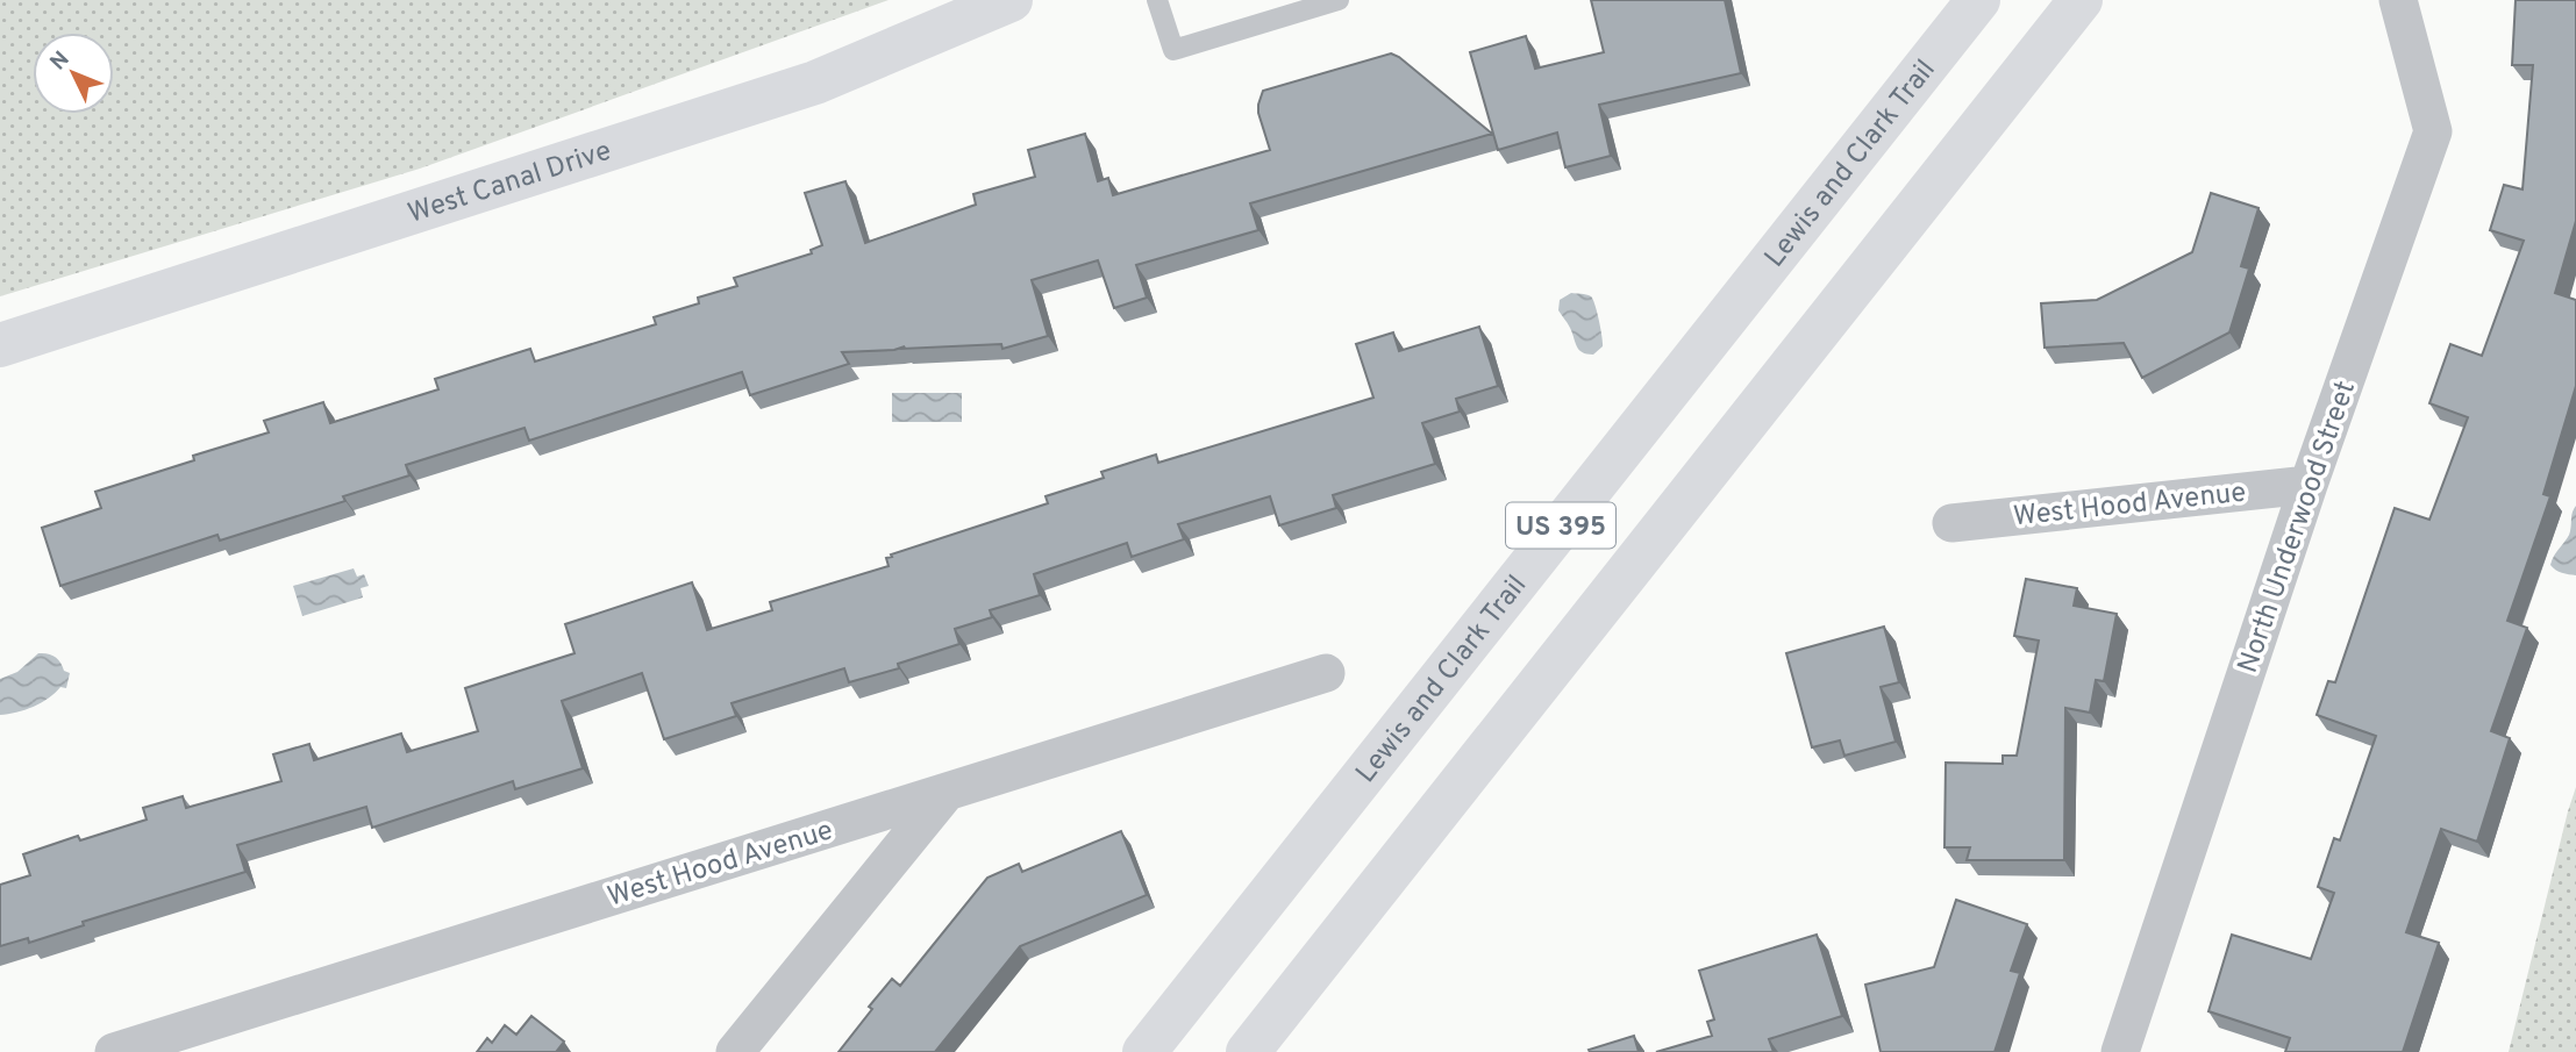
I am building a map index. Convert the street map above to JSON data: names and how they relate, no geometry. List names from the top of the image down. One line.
{"streets":{"main road":["Lewis and Clark Trail","West Canal Drive","US 395"],"street":["West Hood Avenue","North Underwood Street"]},"crossings":[["West Hood Avenue","North Underwood Street"]],"north":"top left"}
